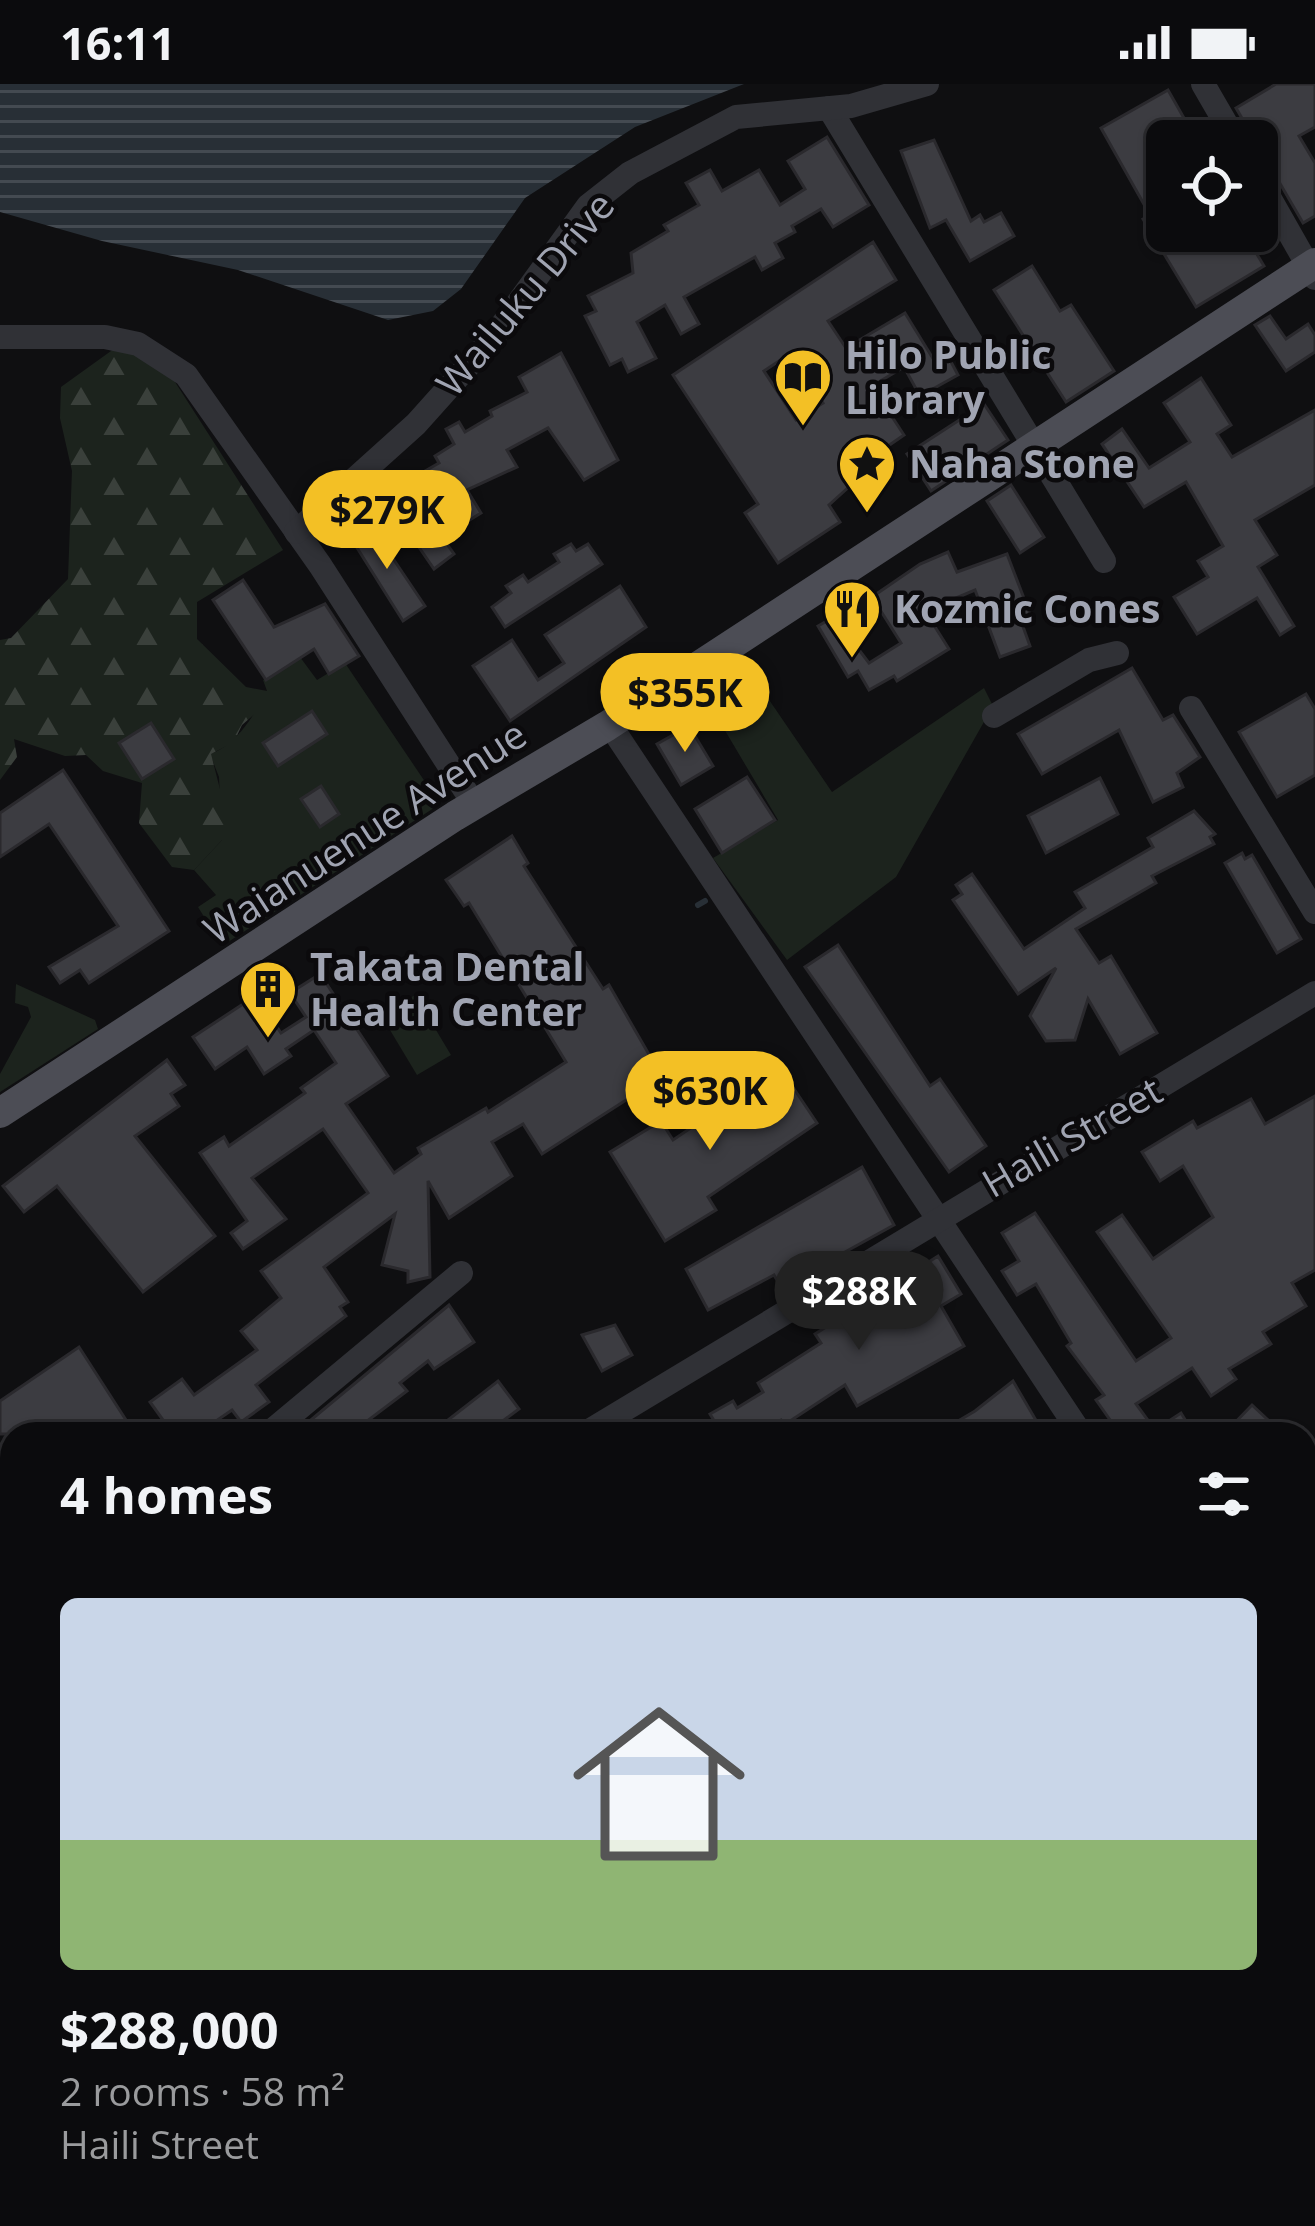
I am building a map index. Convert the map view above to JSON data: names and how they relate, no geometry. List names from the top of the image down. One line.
{"streets":{"main road":["Waianuenue Avenue"],"street":["Wailuku Drive","Haili Street"]},"places":{"library":["Hilo Public Library"],"place":["Naha Stone"],"restaurant":["Kozmic Cones"],"building":["Takata Dental Health Center"]},"page":{"status":"16:11","price":["$279K","$355K","$630K","$288K"],"heading":"4 homes","list":[{"name":"$288,000","note":"2 rooms · 58 m² · Haili Street"}]}}
